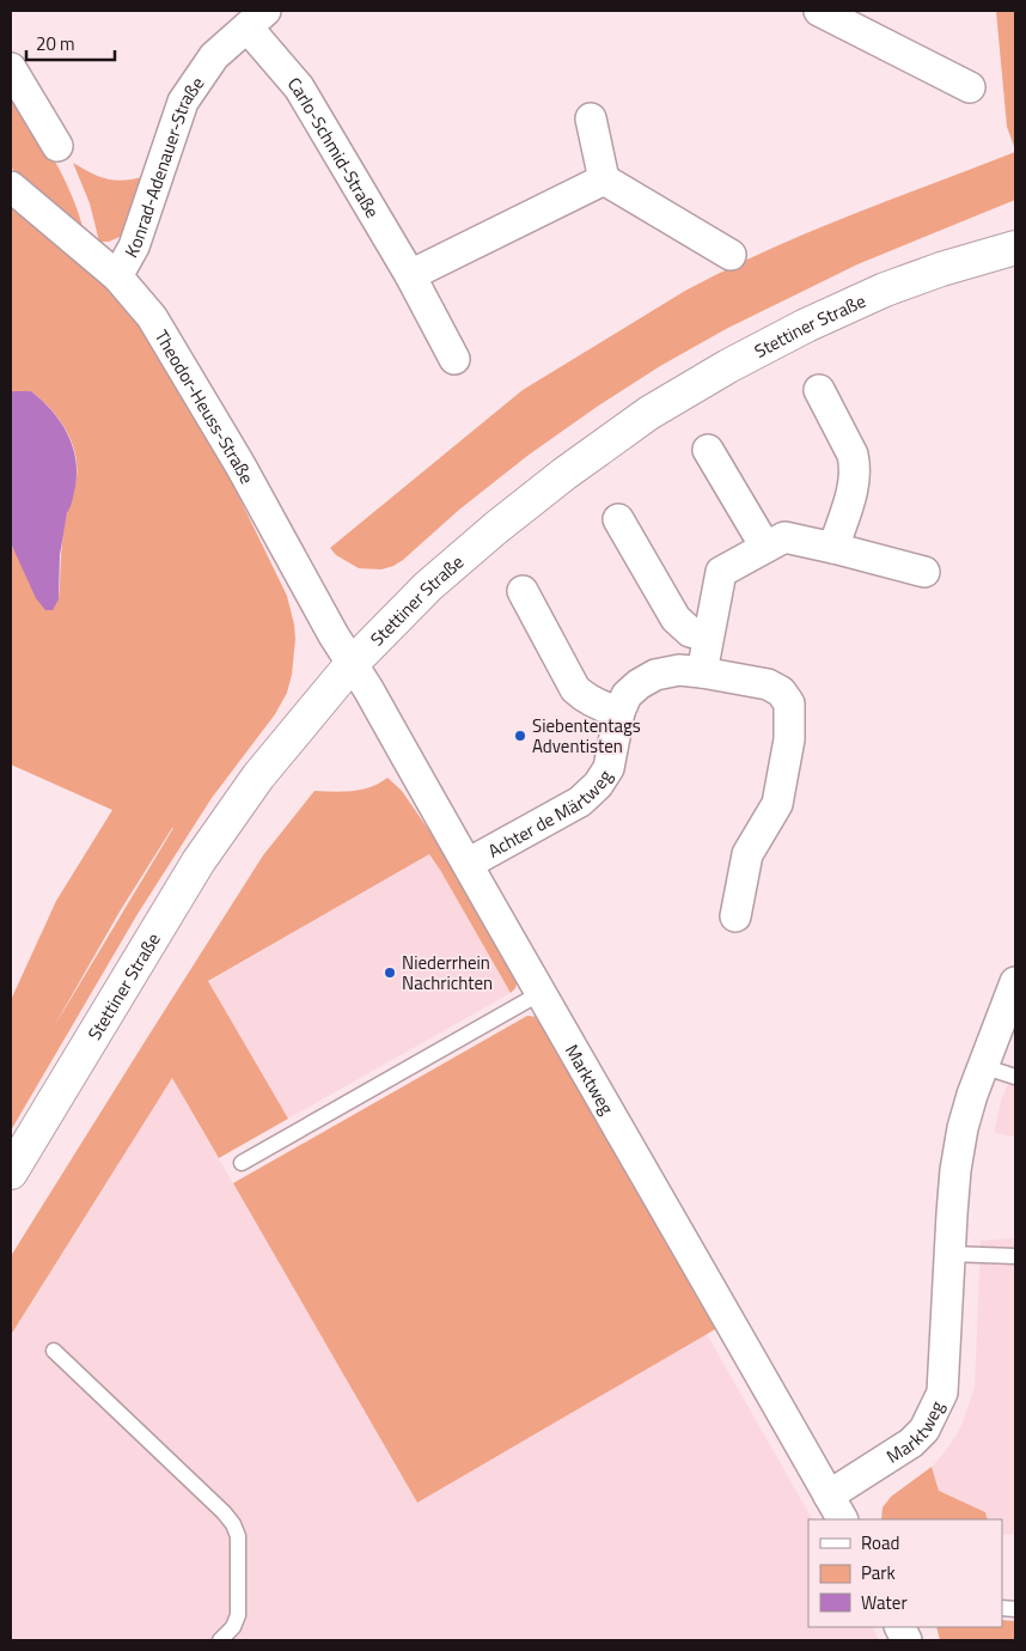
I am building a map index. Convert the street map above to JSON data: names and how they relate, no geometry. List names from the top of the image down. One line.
{"streets":{"street":["Carlo-Schmid-Straße","Konrad-Adenauer-Straße","Stettiner Straße","Theodor-Heuss-Straße","Achter de Märtweg","Marktweg"]},"crossings":[["Carlo-Schmid-Straße","Konrad-Adenauer-Straße"],["Konrad-Adenauer-Straße","Theodor-Heuss-Straße"],["Stettiner Straße","Theodor-Heuss-Straße"],["Stettiner Straße","Marktweg"],["Theodor-Heuss-Straße","Marktweg"],["Achter de Märtweg","Marktweg"]],"places":["Siebententags Adventisten","Niederrhein Nachrichten"],"legend":["Road","Park","Water"],"scale_bar":"20 m"}
